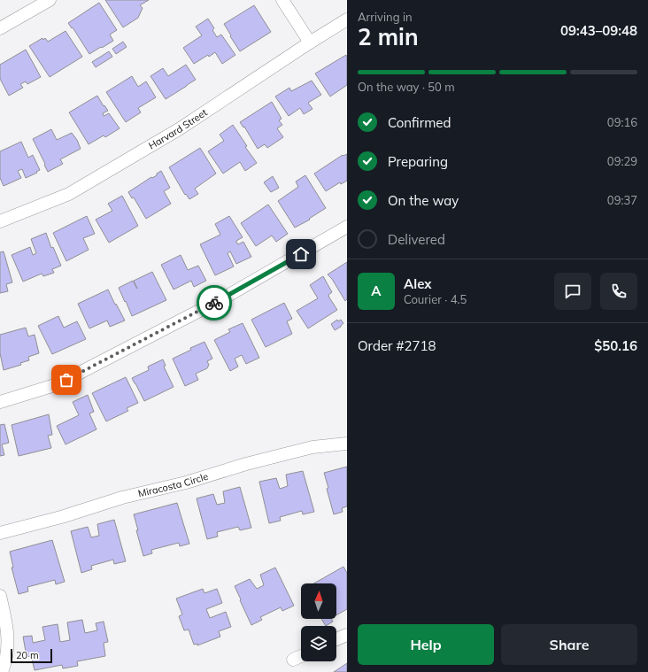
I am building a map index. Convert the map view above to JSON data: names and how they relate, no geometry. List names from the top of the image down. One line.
{"streets":{"street":["Harvard Street","Miracosta Circle"]},"scale_bar":"20 m","north":"top","page":{"heading":["2 min","Arriving in","09:43–09:48"],"panel":["Alex","Courier · 4.5","Order #2718","$50.16"],"bar":"On the way · 50 m","list":[["Confirmed","09:16"],["Preparing","09:29"],["On the way","09:37"],"Delivered"],"round":"A","buttons":["Help","Share"],"scale":"20 m"}}
